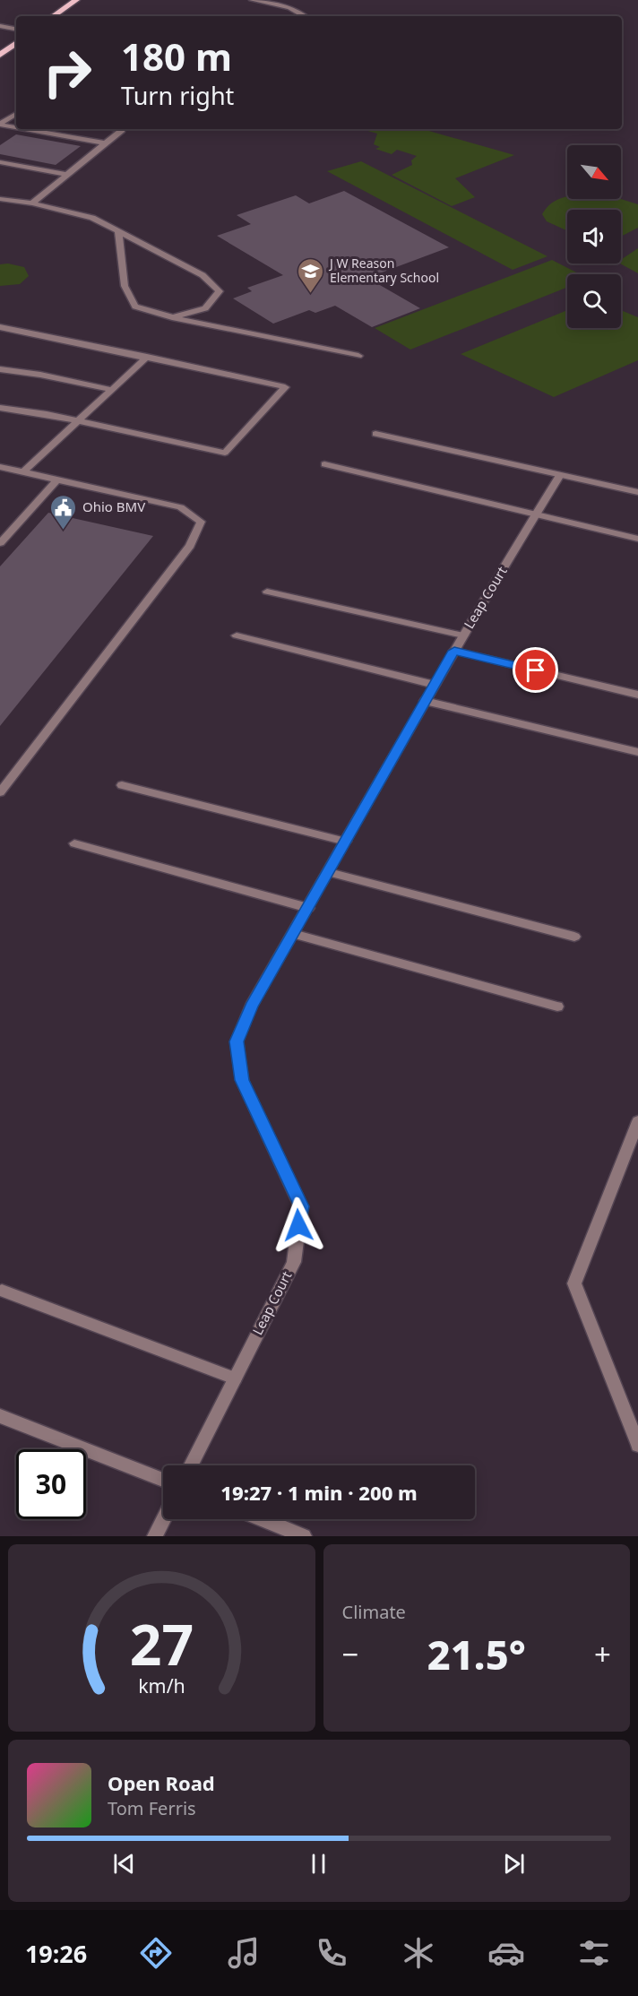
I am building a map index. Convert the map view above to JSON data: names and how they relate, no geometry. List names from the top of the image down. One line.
{"streets":{"street":["Leap Court"]},"places":{"school or university":["J W Reason Elementary School"],"public building":["Ohio BMV"]},"north":"bottom right","page":{"turn":["180 m","Turn right"],"limit":"30","trip":"19:27 · 1 min · 200 m","tile":"Climate","heat":["−","21.5°","+"],"song":["Open Road","Tom Ferris"],"tabs":"19:26","gauge":["27","km/h"]}}
